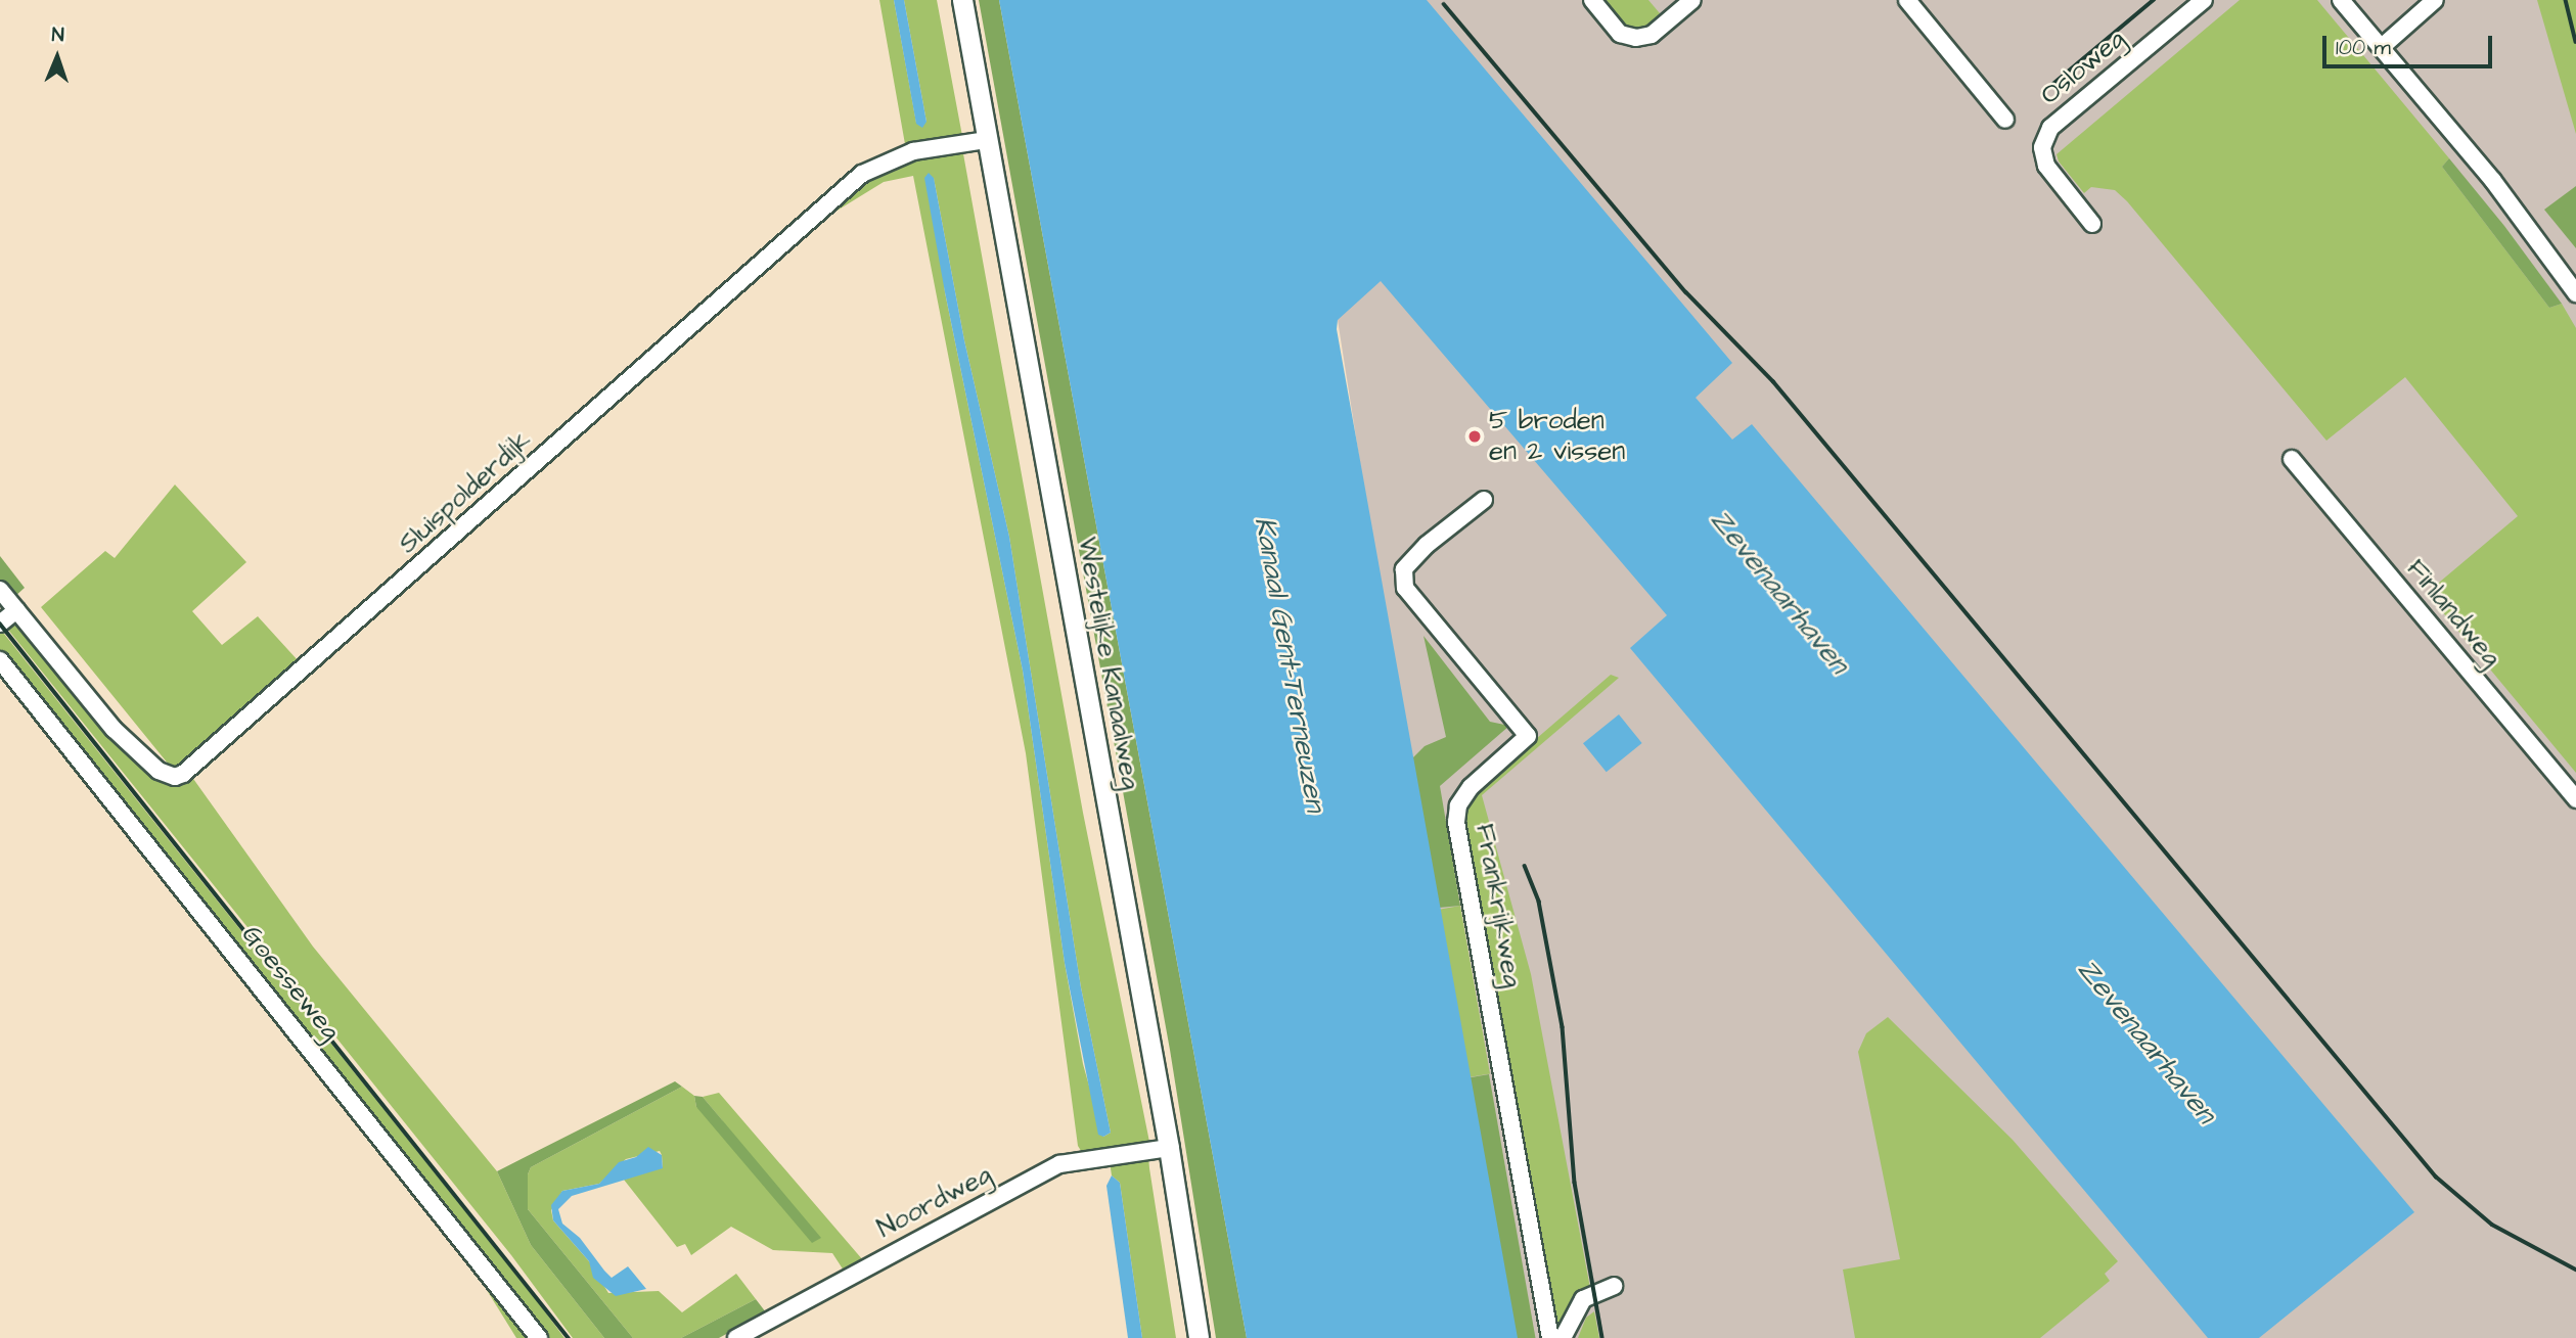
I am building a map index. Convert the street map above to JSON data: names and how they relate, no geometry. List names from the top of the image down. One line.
{"streets":{"main road":["Westelijke Kanaalweg"],"street":["Osloweg","Sluispolderdijk","Finlandweg","Frankrijkweg","Goesseweg","Noordweg"]},"crossings":[["Sluispolderdijk","Westelijke Kanaalweg"],["Westelijke Kanaalweg","Noordweg"]],"water":["Zevenaarhaven","Kanaal Gent-Terneuzen"],"places":["5 broden en 2 vissen"],"scale_bar":"100 m","north":"top"}
